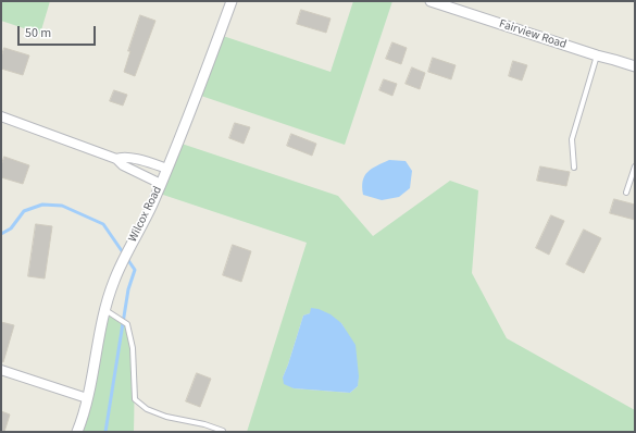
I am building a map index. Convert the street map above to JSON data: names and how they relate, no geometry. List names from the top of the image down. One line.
{"streets":{"street":["Fairview Road","Wilcox Road"]},"scale_bar":"50 m"}
